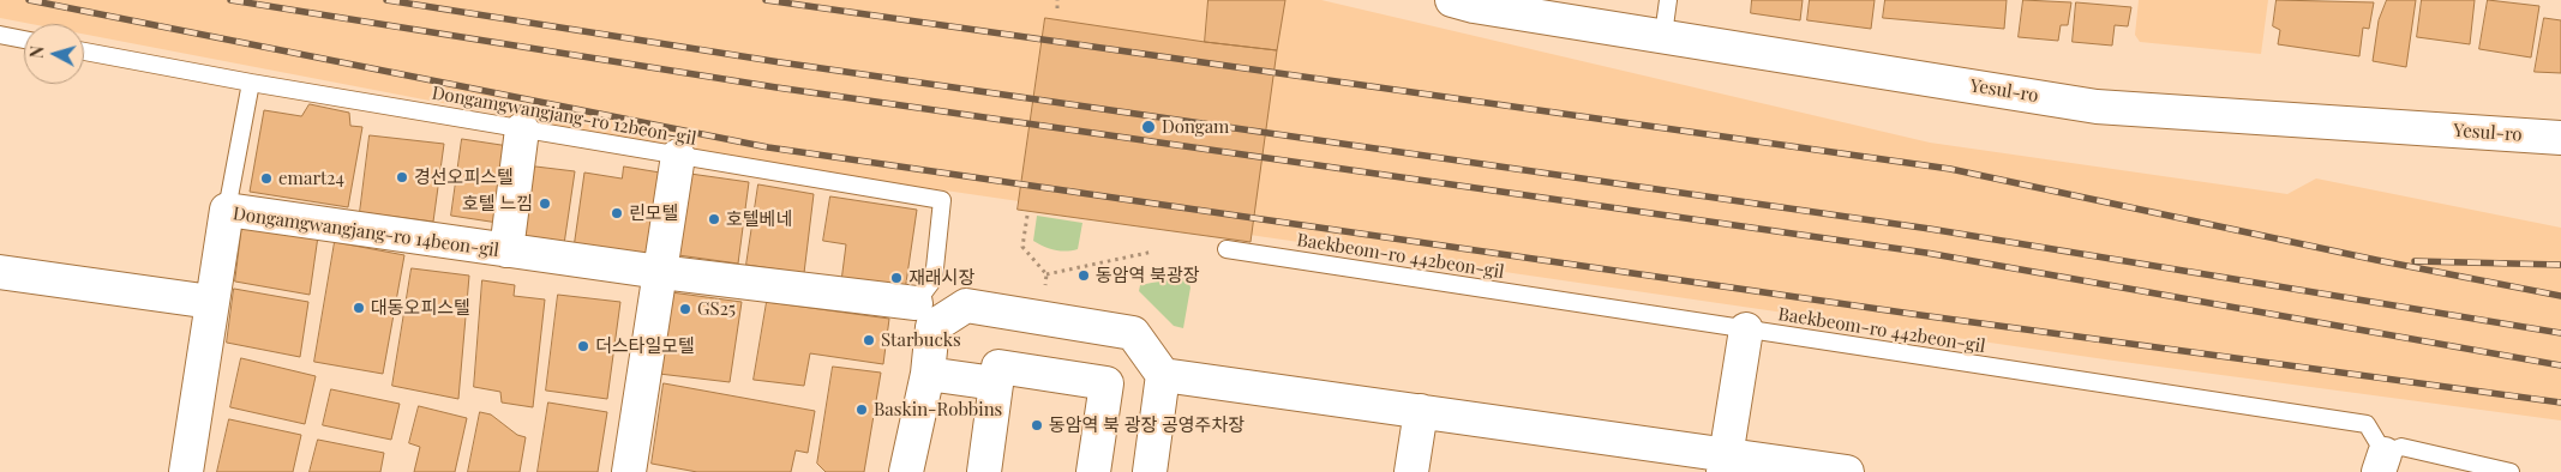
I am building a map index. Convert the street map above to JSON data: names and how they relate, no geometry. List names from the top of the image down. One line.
{"streets":{"street":["Yesul-ro","Dongamgwangjang-ro 14beon-gil"],"lane":["Dongamgwangjang-ro 12beon-gil","Baekbeom-ro 442beon-gil"]},"crossings":[["Dongamgwangjang-ro 12beon-gil","Dongamgwangjang-ro 14beon-gil"]],"places":["Dongam","경선오피스텔","emart24","호텔 느낌","린모텔","호텔베네","동암역 북광장","재래시장","대동오피스텔","GS25","Starbucks","더스타일모텔","Baskin-Robbins","동암역 북 광장 공영주차장"],"north":"left"}
